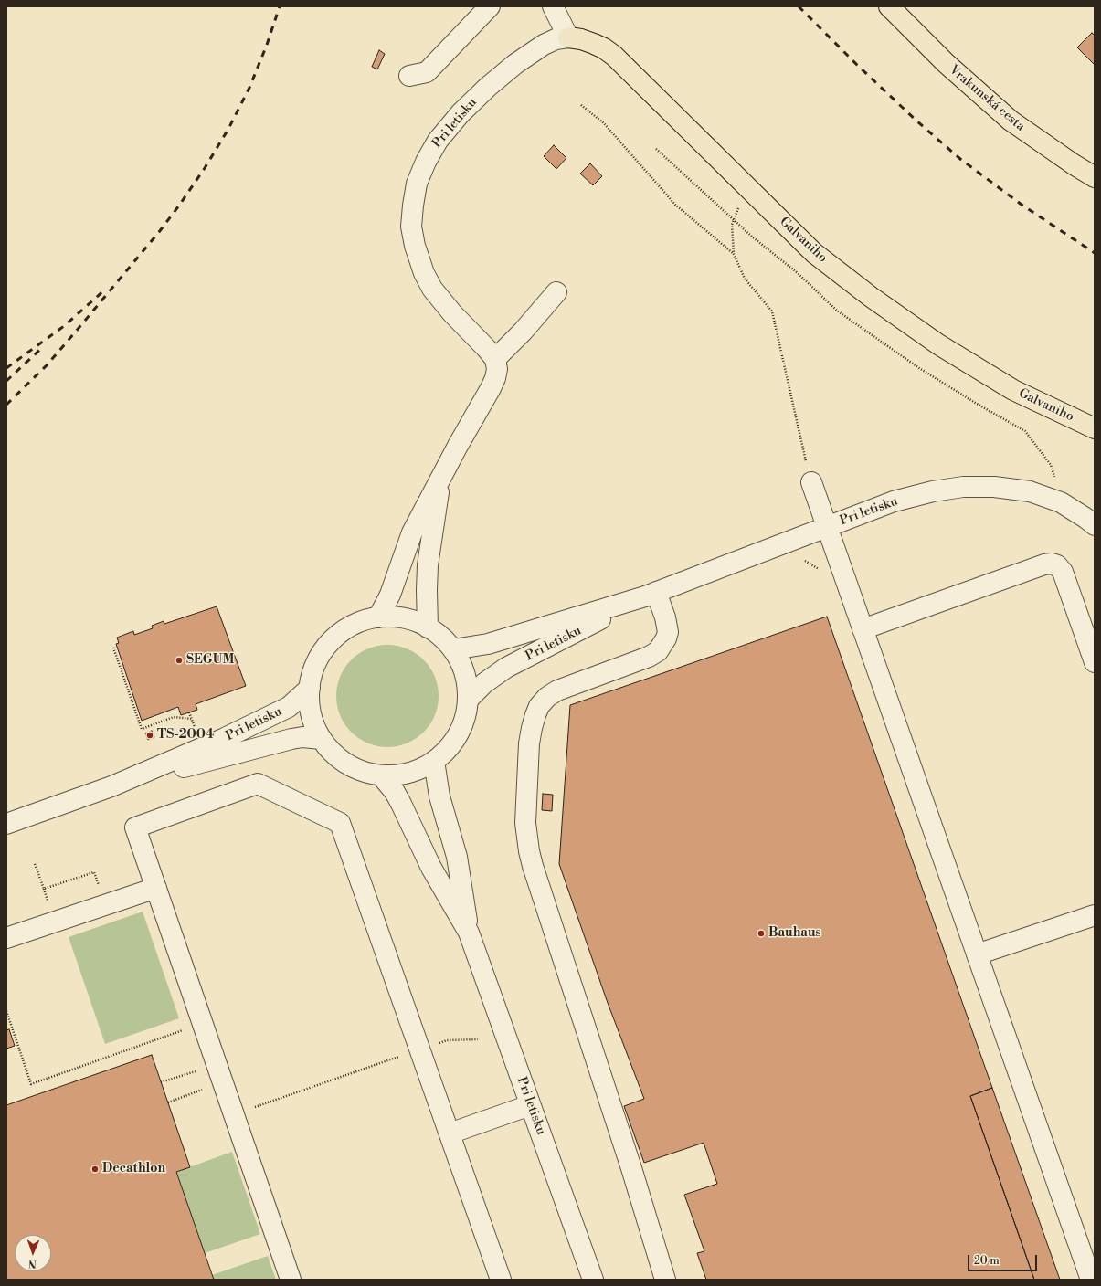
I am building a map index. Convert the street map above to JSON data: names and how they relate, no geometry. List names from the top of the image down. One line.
{"streets":{"main road":["Vrakunská cesta","Galvaniho"],"street":["Pri letisku"]},"crossings":[["Pri letisku","Galvaniho"]],"places":["SEGUM","TS-2004","Bauhaus","Decathlon"],"scale_bar":"20 m","north":"bottom"}
